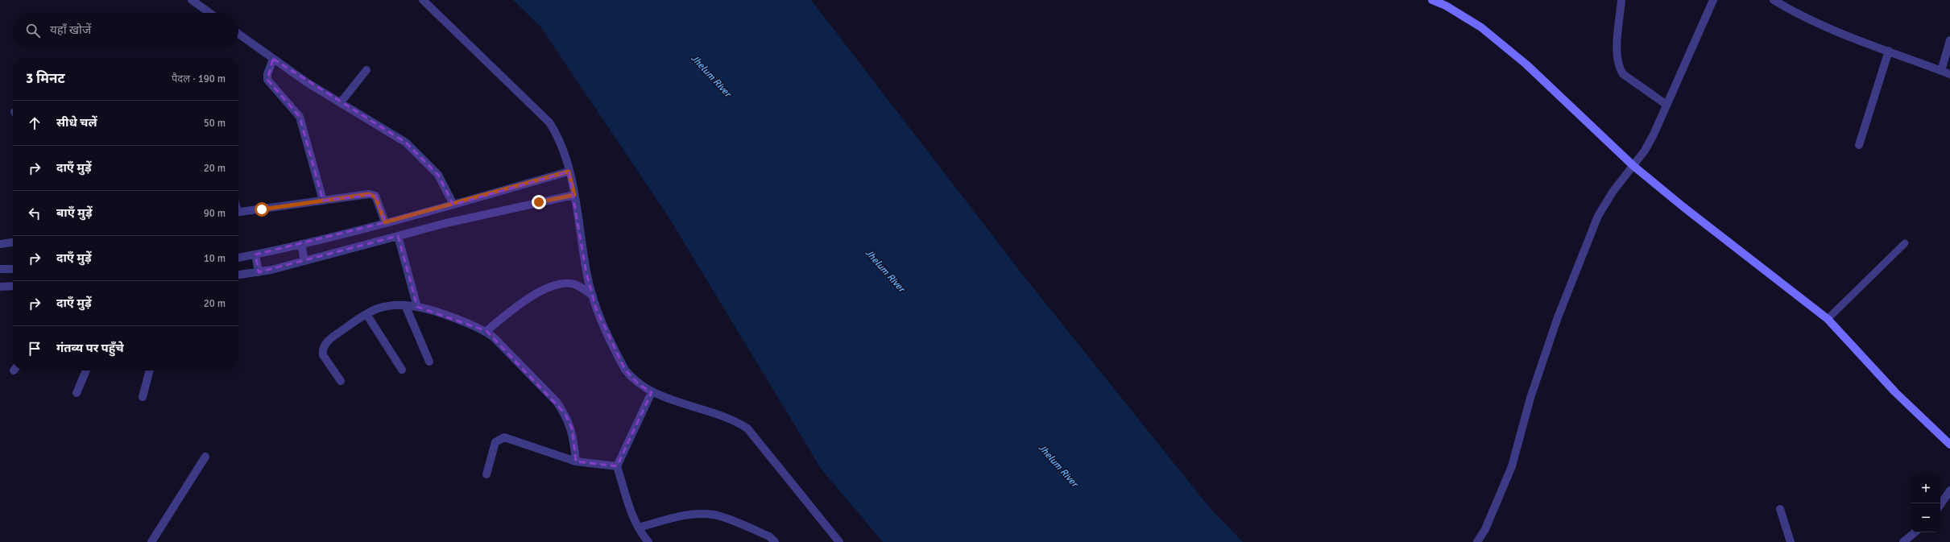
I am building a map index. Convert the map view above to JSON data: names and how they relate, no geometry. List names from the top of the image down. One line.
{"water":["Jhelum River"],"page":{"search":"यहाँ खोजें","heading":["3 मिनट","पैदल · 190 m"],"list":[["सीधे चलें","50 m"],["दाएँ मुड़ें","20 m"],["बाएँ मुड़ें","90 m"],["दाएँ मुड़ें","10 m"],["दाएँ मुड़ें","20 m"],"गंतव्य पर पहुँचे"],"map_buttons":["+","−"]}}
